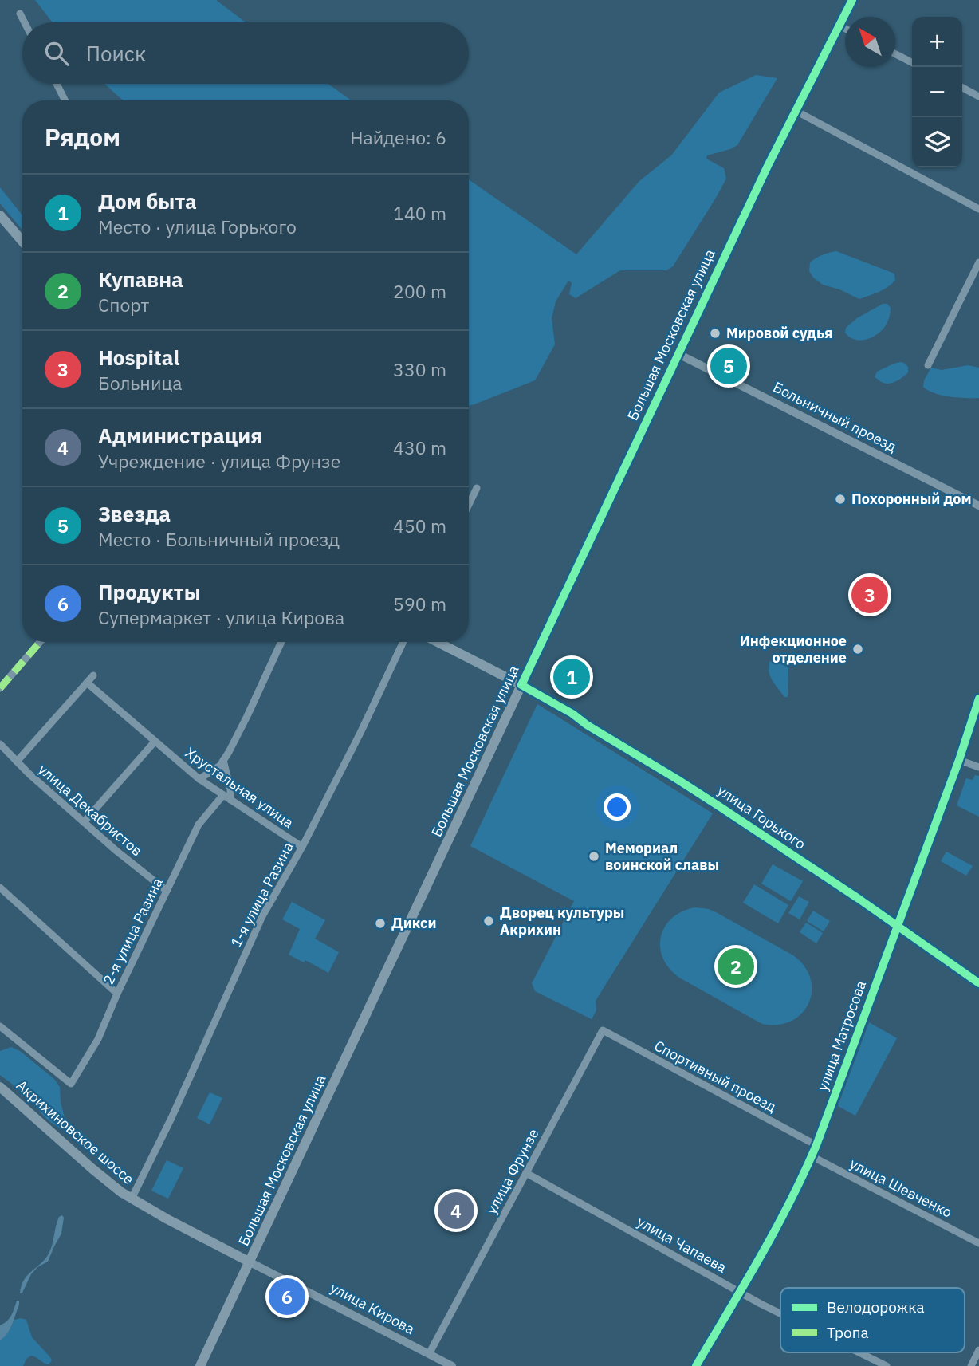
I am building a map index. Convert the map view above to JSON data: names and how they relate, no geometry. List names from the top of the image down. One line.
{"streets":{"main road":["Большая Московская улица","Акрихиновское шоссе"],"street":["Больничный проезд","Хрустальная улица","улица Декабристов","улица Горького","1-я улица Разина","2-я улица Разина","улица Матросова","Спортивный проезд","улица Фрунзе","улица Шевченко","улица Чапаева","улица Кирова"]},"crossings":[["Большая Московская улица","Больничный проезд"],["Большая Московская улица","улица Горького"],["Большая Московская улица","Акрихиновское шоссе"],["Большая Московская улица","улица Кирова"],["Хрустальная улица","1-я улица Разина"],["Хрустальная улица","2-я улица Разина"],["улица Декабристов","2-я улица Разина"],["улица Горького","улица Матросова"],["1-я улица Разина","Акрихиновское шоссе"],["улица Матросова","Спортивный проезд"],["улица Матросова","улица Шевченко"],["улица Матросова","улица Чапаева"],["Спортивный проезд","улица Фрунзе"],["Акрихиновское шоссе","улица Кирова"],["улица Фрунзе","улица Чапаева"],["улица Фрунзе","улица Кирова"]],"places":["Мировой судья","Похоронный дом","Инфекционное отделение","Мемориал воинской славы","Дворец культуры Акрихин","Дикси"],"legend":["Велодорожка","Тропа"],"north":"top left","page":{"map_buttons":["+","−"],"search":"Поиск","heading":["Рядом","Найдено: 6"],"list":[{"mark":"1","name":"Дом быта","note":"Место · улица Горького","value":"140 m"},{"mark":"2","name":"Купавна","note":"Спорт","value":"200 m"},{"mark":"3","name":"Hospital","note":"Больница","value":"330 m"},{"mark":"4","name":"Администрация","note":"Учреждение · улица Фрунзе","value":"430 m"},{"mark":"5","name":"Звезда","note":"Место · Больничный проезд","value":"450 m"},{"mark":"6","name":"Продукты","note":"Супермаркет · улица Кирова","value":"590 m"}],"pins":["5","3","1","2","4","6"]}}
